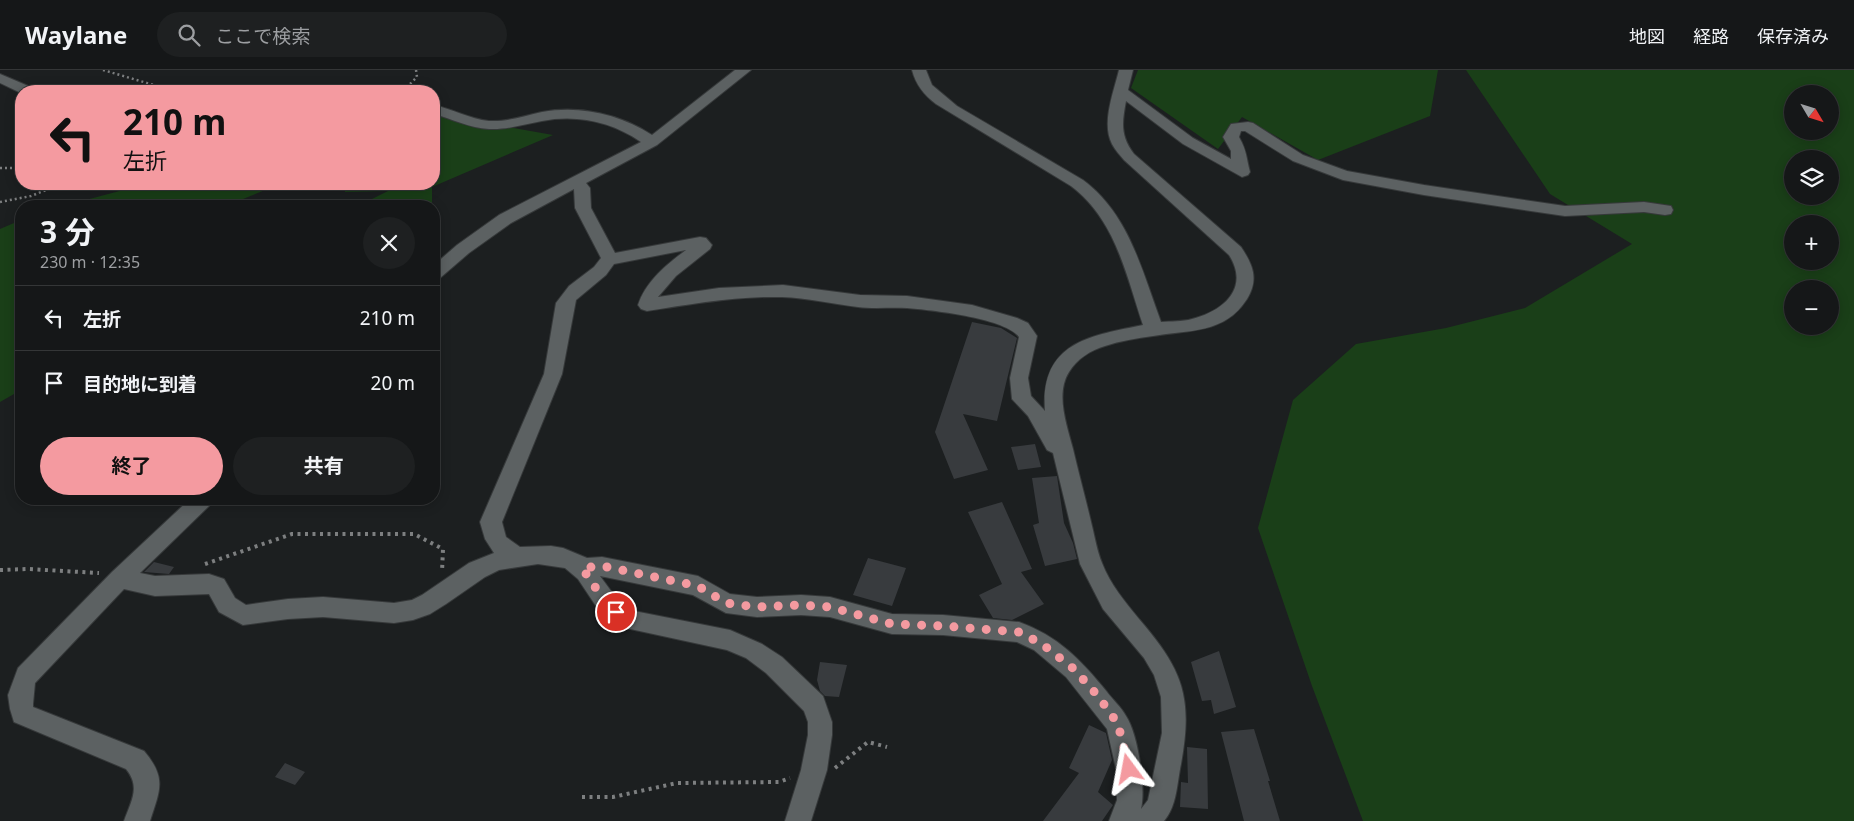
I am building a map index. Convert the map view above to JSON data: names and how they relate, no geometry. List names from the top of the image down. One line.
{"north":"bottom right","page":{"header":"Waylane","search":"ここで検索","nav":["地図","経路","保存済み"],"map_buttons":["+","−"],"turn":["210 m","左折"],"heading":["3 分","230 m · 12:35"],"list":[{"name":"左折","value":"210 m"},{"name":"目的地に到着","value":"20 m"}],"buttons":["終了","共有"]}}
